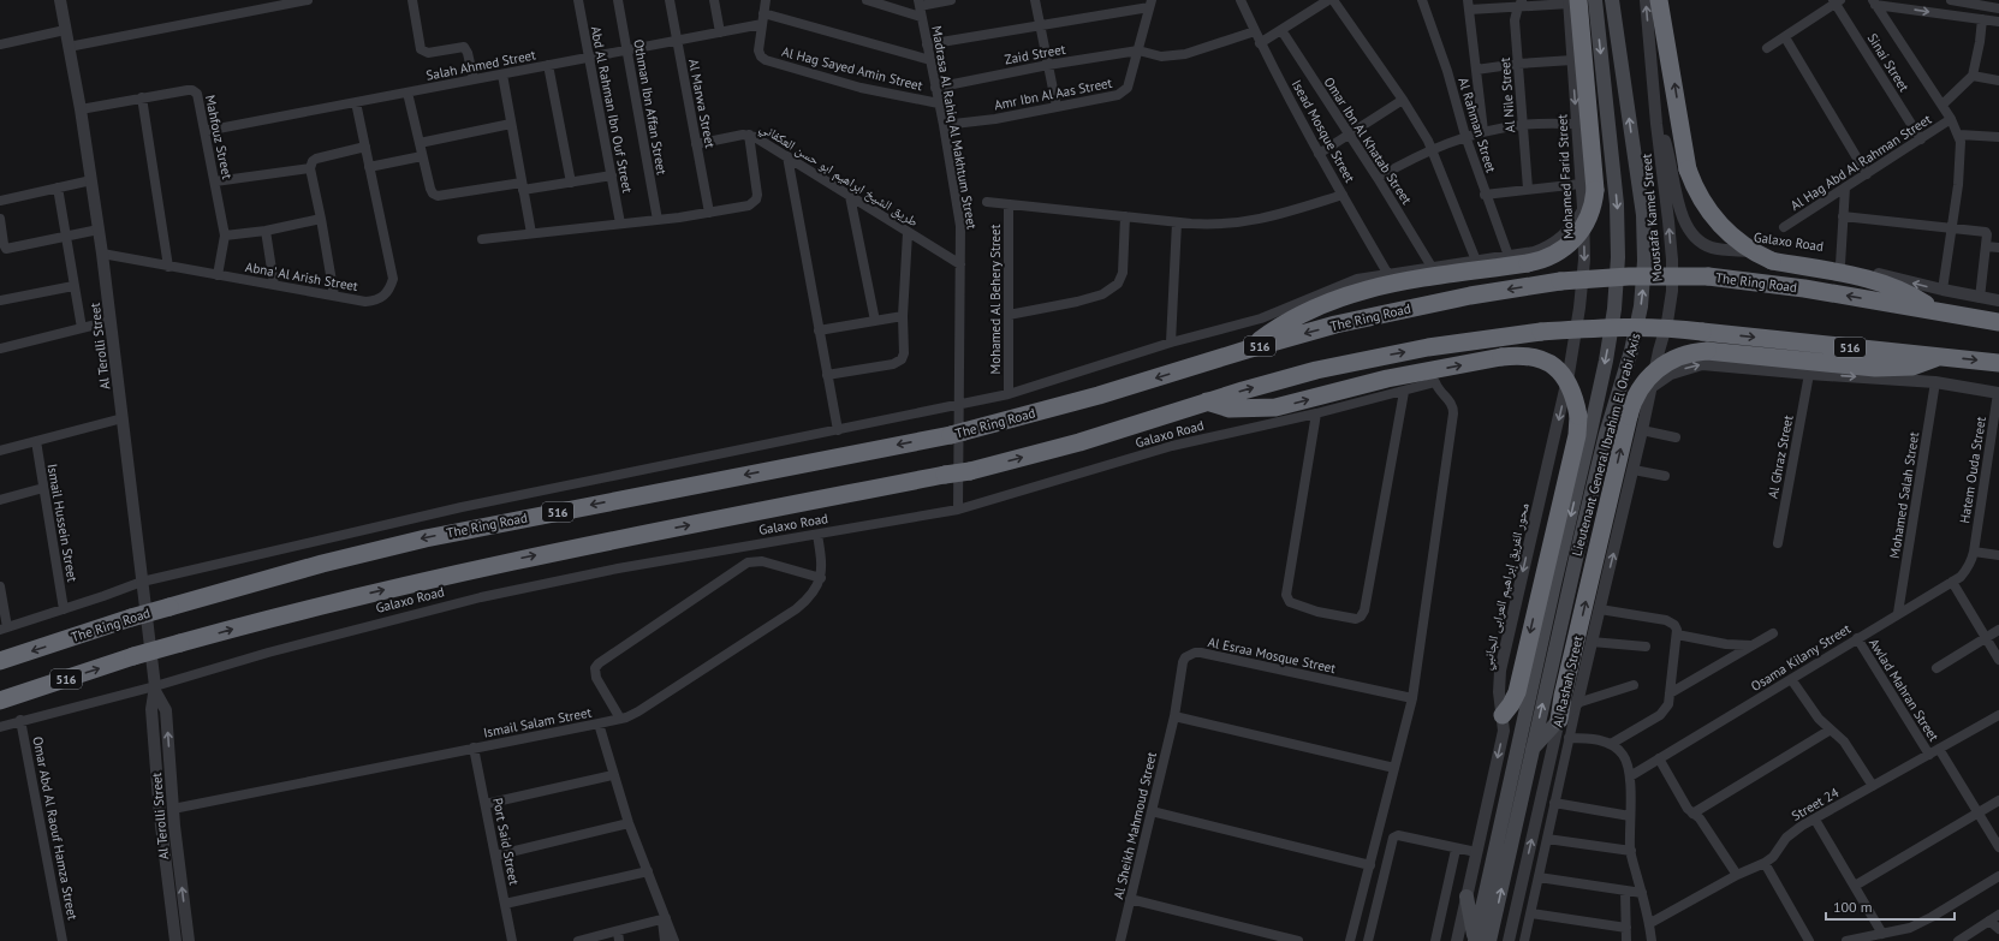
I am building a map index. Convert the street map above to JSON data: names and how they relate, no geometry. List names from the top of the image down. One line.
{"streets":{"highway":["The Ring Road","516"],"main road":["Lieutenant General Ibrahim El Orabi Axis"],"street":["Zaid Street","Sinai Street","Salah Ahmed Street","Al Hag Sayed Amin Street","Amr Ibn Al Aas Street","Al Nile Street","Al Marwa Street","Othman Ibn Affan Street","Abd Al Rahman Ibn Ouf Street","Al Rahman Street","Madrasa Al Rahiq Al Makhtum Street","Isead Mosque Street","Mahfouz Street","Omar Ibn Al Khatab Street","Al Hag Abd Al Rahman Street","طريق الشيخ ابراهيم ابو حسن العكفاني","Mohamed Farid Street","Moustafa Kamel Street","Galaxo Road","Abna' Al Arish Street","Mohamed Al Behery Street","Al Terolli Street","Al Ghraz Street","Hatem Ouda Street","Mohamed Salah Street","Ismail Hussein Street","محور الفريق إبراهيم العرابى الجانبي","Al Esraa Mosque Street","Osama Kilany Street","Al Rashah Street","Awlad Mahran Street","Ismail Salam Street","Street 24","Al Sheikh Mahmoud Street","Omar Abd Al Raouf Hamza Street","Port Said Street"]},"crossings":[["Zaid Street","Amr Ibn Al Aas Street"],["Zaid Street","Madrasa Al Rahiq Al Makhtum Street"],["Sinai Street","Al Hag Abd Al Rahman Street"],["Salah Ahmed Street","Al Hag Sayed Amin Street"],["Salah Ahmed Street","Al Marwa Street"],["Salah Ahmed Street","Othman Ibn Affan Street"],["Salah Ahmed Street","Abd Al Rahman Ibn Ouf Street"],["Salah Ahmed Street","Mahfouz Street"],["Salah Ahmed Street","Abna' Al Arish Street"],["Al Hag Sayed Amin Street","Madrasa Al Rahiq Al Makhtum Street"],["Amr Ibn Al Aas Street","Madrasa Al Rahiq Al Makhtum Street"],["Al Marwa Street","طريق الشيخ ابراهيم ابو حسن العكفاني"],["Madrasa Al Rahiq Al Makhtum Street","طريق الشيخ ابراهيم ابو حسن العكفاني"],["Madrasa Al Rahiq Al Makhtum Street","Galaxo Road"],["Mahfouz Street","Abna' Al Arish Street"],["Mahfouz Street","Al Terolli Street"],["Mohamed Farid Street","محور الفريق إبراهيم العرابى الجانبي"],["Moustafa Kamel Street","Galaxo Road"],["Moustafa Kamel Street","Al Rashah Street"],["Galaxo Road","Al Terolli Street"],["Galaxo Road","Al Esraa Mosque Street"],["Galaxo Road","Omar Abd Al Raouf Hamza Street"],["Abna' Al Arish Street","Al Terolli Street"],["Al Terolli Street","Ismail Salam Street"],["Hatem Ouda Street","Osama Kilany Street"],["Mohamed Salah Street","Osama Kilany Street"],["Al Esraa Mosque Street","Al Sheikh Mahmoud Street"],["Osama Kilany Street","Awlad Mahran Street"],["Awlad Mahran Street","Street 24"],["Ismail Salam Street","Port Said Street"]],"one_way":["Moustafa Kamel Street"],"scale_bar":"100 m"}
